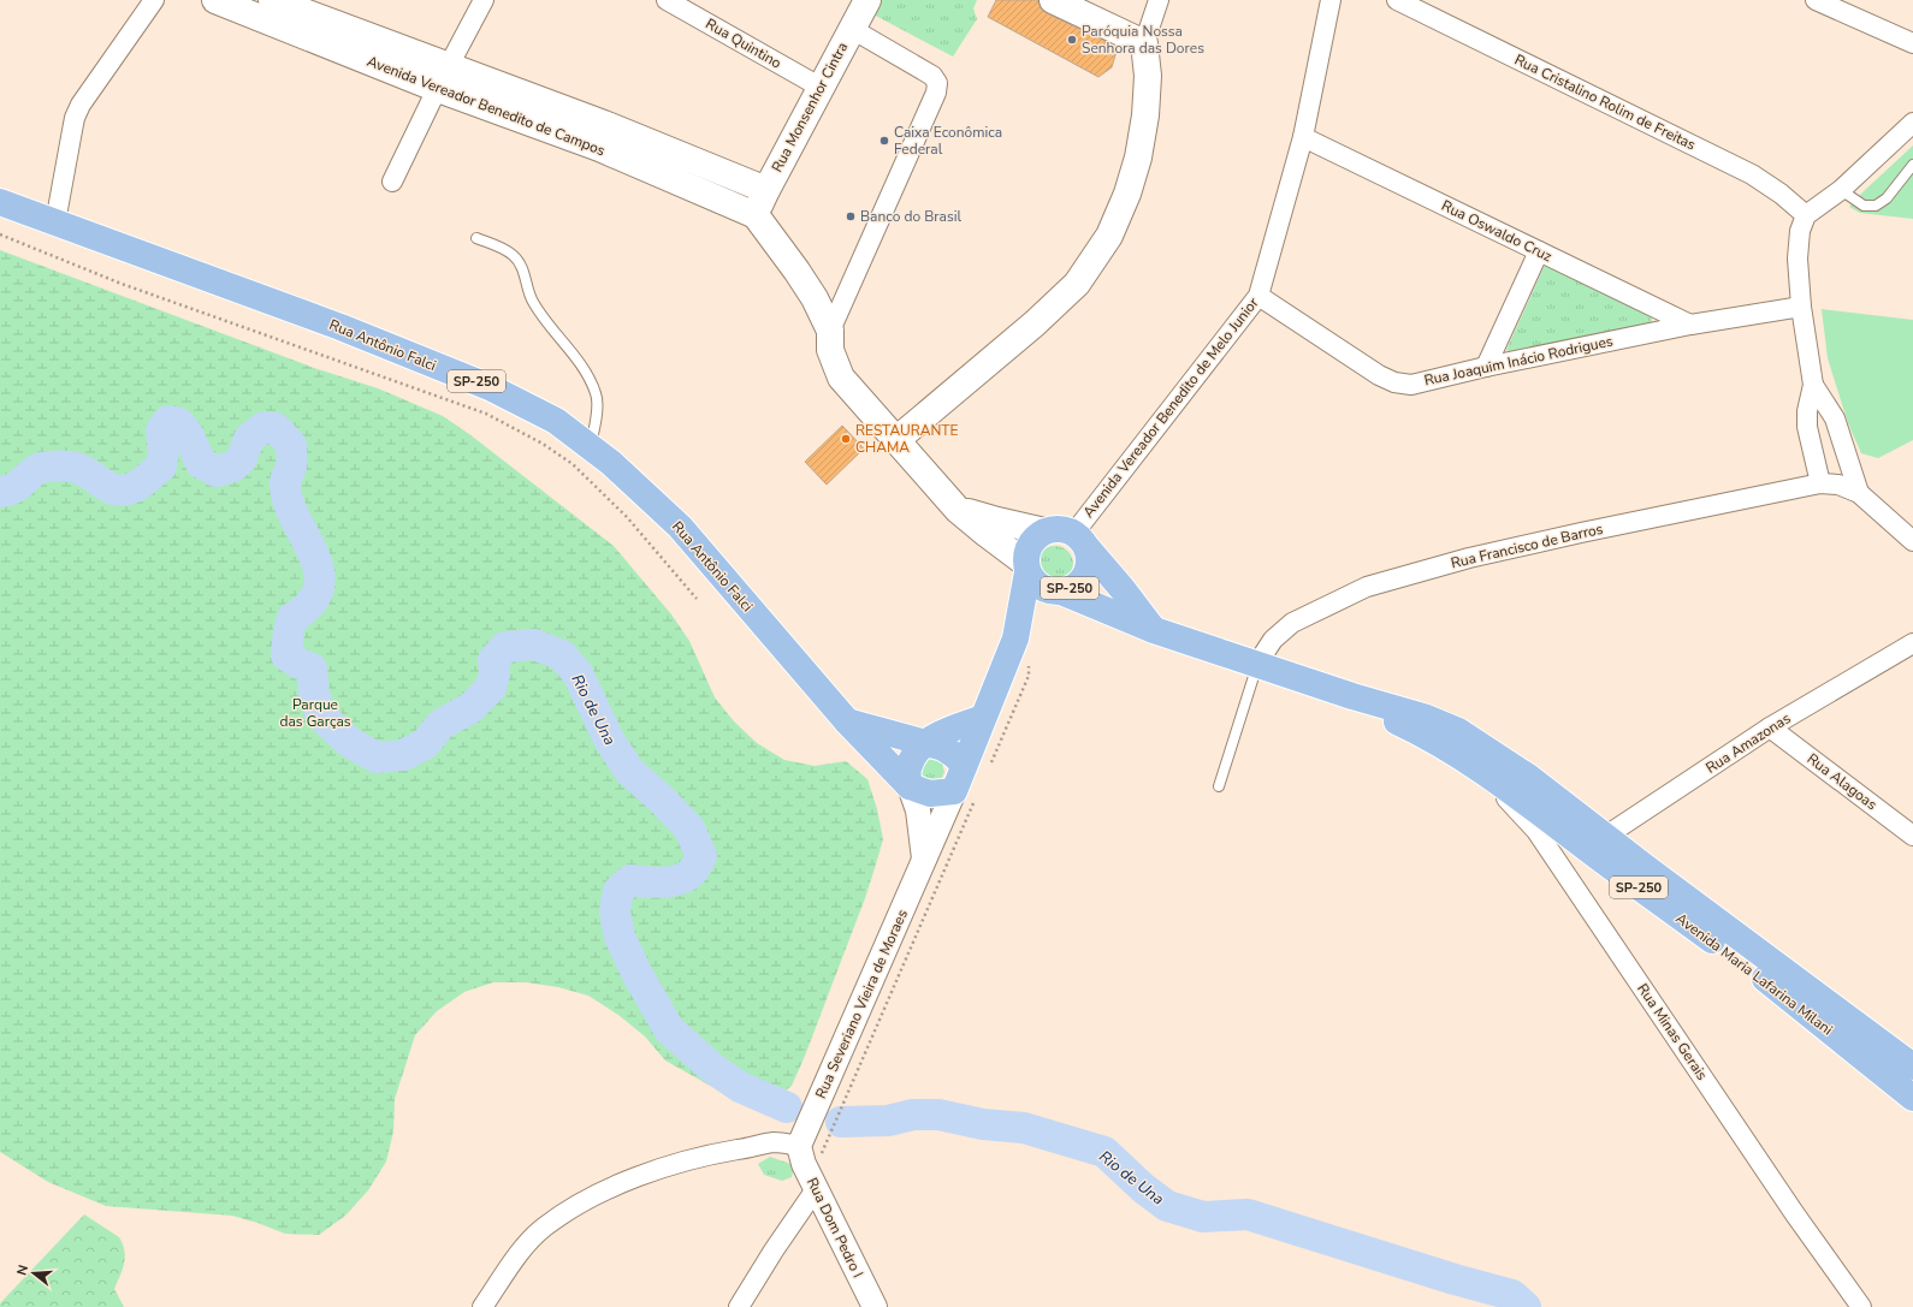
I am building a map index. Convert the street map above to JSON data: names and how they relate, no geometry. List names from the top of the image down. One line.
{"streets":{"main road":["Avenida Vereador Benedito de Campos","Rua Monsenhor Cintra","Rua Antônio Falci","SP-250","Avenida Maria Lafarina Milani","Rua Severiano Vieira de Moraes"],"street":["Rua Quintino","Rua Cristalino Rolim de Freitas","Rua Oswaldo Cruz","Rua Joaquim Inácio Rodrigues","Avenida Vereador Benedito de Melo Junior","Rua Francisco de Barros","Rua Amazonas","Rua Alagoas","Rua Minas Gerais","Rua Dom Pedro I"]},"crossings":[["Rua Quintino","Rua Monsenhor Cintra"],["Avenida Vereador Benedito de Campos","Rua Monsenhor Cintra"],["Rua Oswaldo Cruz","Rua Joaquim Inácio Rodrigues"],["Rua Oswaldo Cruz","Avenida Vereador Benedito de Melo Junior"],["Rua Antônio Falci","Rua Severiano Vieira de Moraes"],["Rua Joaquim Inácio Rodrigues","Avenida Vereador Benedito de Melo Junior"],["SP-250","Avenida Vereador Benedito de Melo Junior"],["SP-250","Rua Francisco de Barros"],["SP-250","Avenida Maria Lafarina Milani"],["SP-250","Rua Severiano Vieira de Moraes"],["Avenida Vereador Benedito de Melo Junior","Rua Severiano Vieira de Moraes"],["Rua Francisco de Barros","Avenida Maria Lafarina Milani"],["Rua Amazonas","Rua Alagoas"],["Rua Amazonas","Avenida Maria Lafarina Milani"],["Avenida Maria Lafarina Milani","Rua Minas Gerais"],["Rua Severiano Vieira de Moraes","Rua Dom Pedro I"]],"water":["Rio de Una"],"parks":["Parque das Garças"],"places":["Paróquia Nossa Senhora das Dores","Caixa Econômica Federal","Banco do Brasil","RESTAURANTE CHAMA"],"north":"left"}
